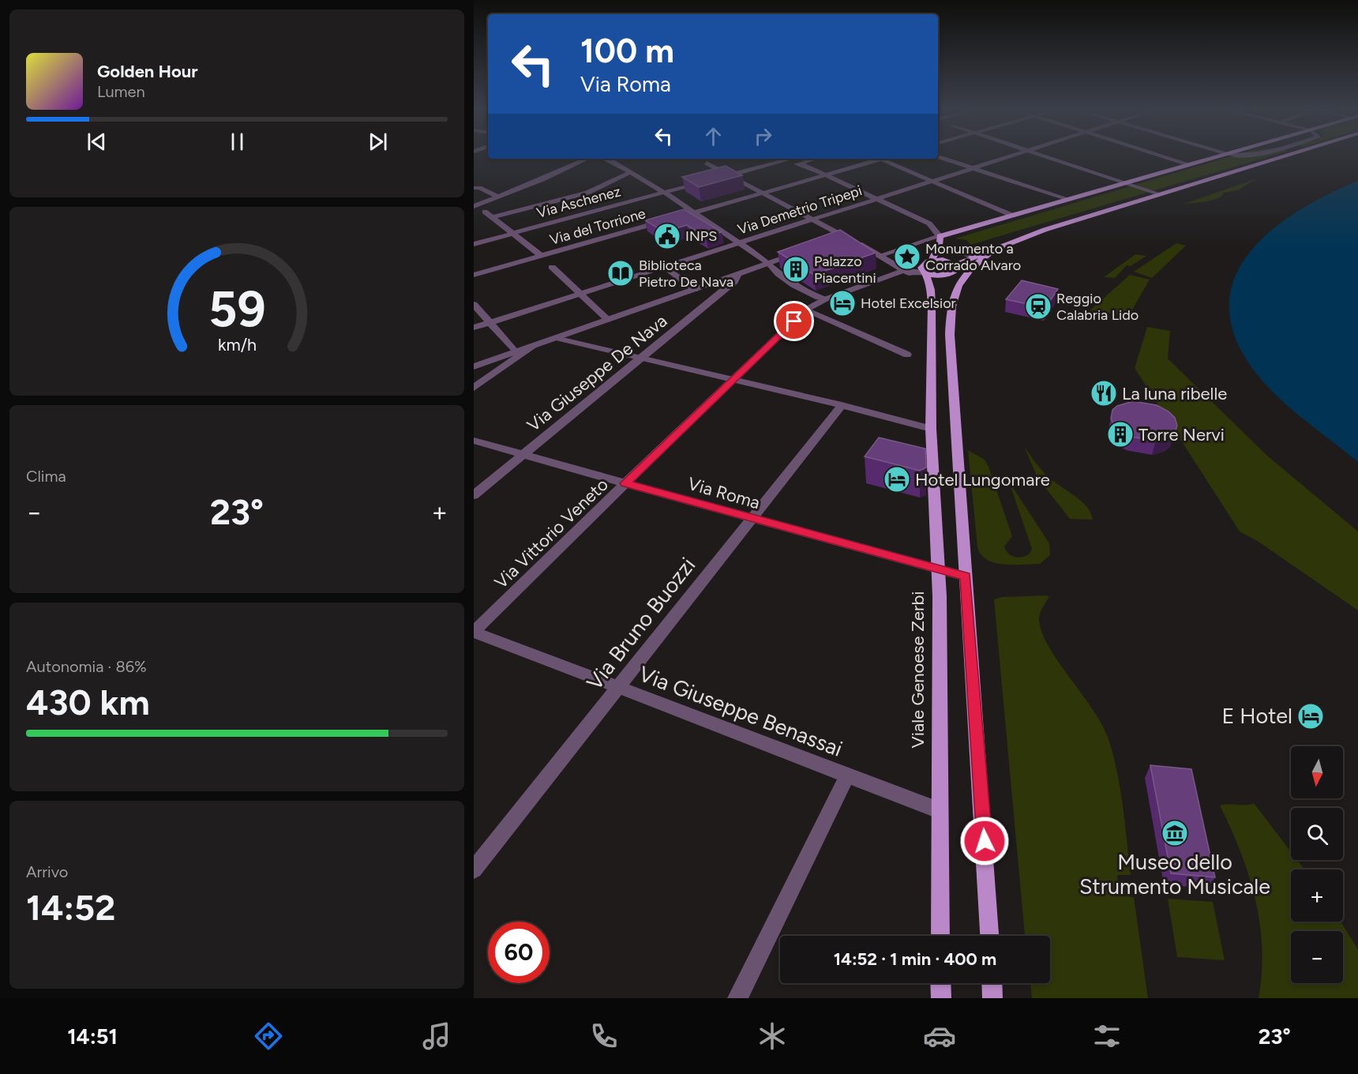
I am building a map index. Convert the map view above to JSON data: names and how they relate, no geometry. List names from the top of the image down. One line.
{"streets":{"main road":["Viale Genoese Zerbi"],"street":["Via Aschenez","Via Demetrio Tripepi","Via del Torrione","Via Giuseppe De Nava","Via Roma","Via Vittorio Veneto","Via Bruno Buozzi","Via Giuseppe Benassai"]},"crossings":[["Via Giuseppe De Nava","Via Roma"],["Via Roma","Via Vittorio Veneto"],["Via Roma","Via Bruno Buozzi"],["Via Roma","Viale Genoese Zerbi"],["Via Vittorio Veneto","Viale Genoese Zerbi"],["Via Vittorio Veneto","Via Giuseppe Benassai"],["Via Bruno Buozzi","Via Giuseppe Benassai"],["Viale Genoese Zerbi","Via Giuseppe Benassai"]],"places":{"public building":["INPS"],"place":["Monumento a Corrado Alvaro"],"building":["Palazzo Piacentini","Torre Nervi"],"library":["Biblioteca Pietro De Nava"],"hotel":["Hotel Excelsior","Hotel Lungomare","E Hotel"],"station":["Reggio Calabria Lido"],"restaurant":["La luna ribelle"],"museum":["Museo dello Strumento Musicale"]},"north":"bottom","page":{"turn":["100 m","Via Roma"],"song":["Golden Hour","Lumen"],"tile":["Clima",["Autonomia · 86%","430 km"],["Arrivo","14:52"]],"heat":["−","23°","+"],"map_buttons":["+","−"],"limit":"60","trip":"14:52 · 1 min · 400 m","tabs":["14:51","23°"],"gauge":["59","km/h"]}}
